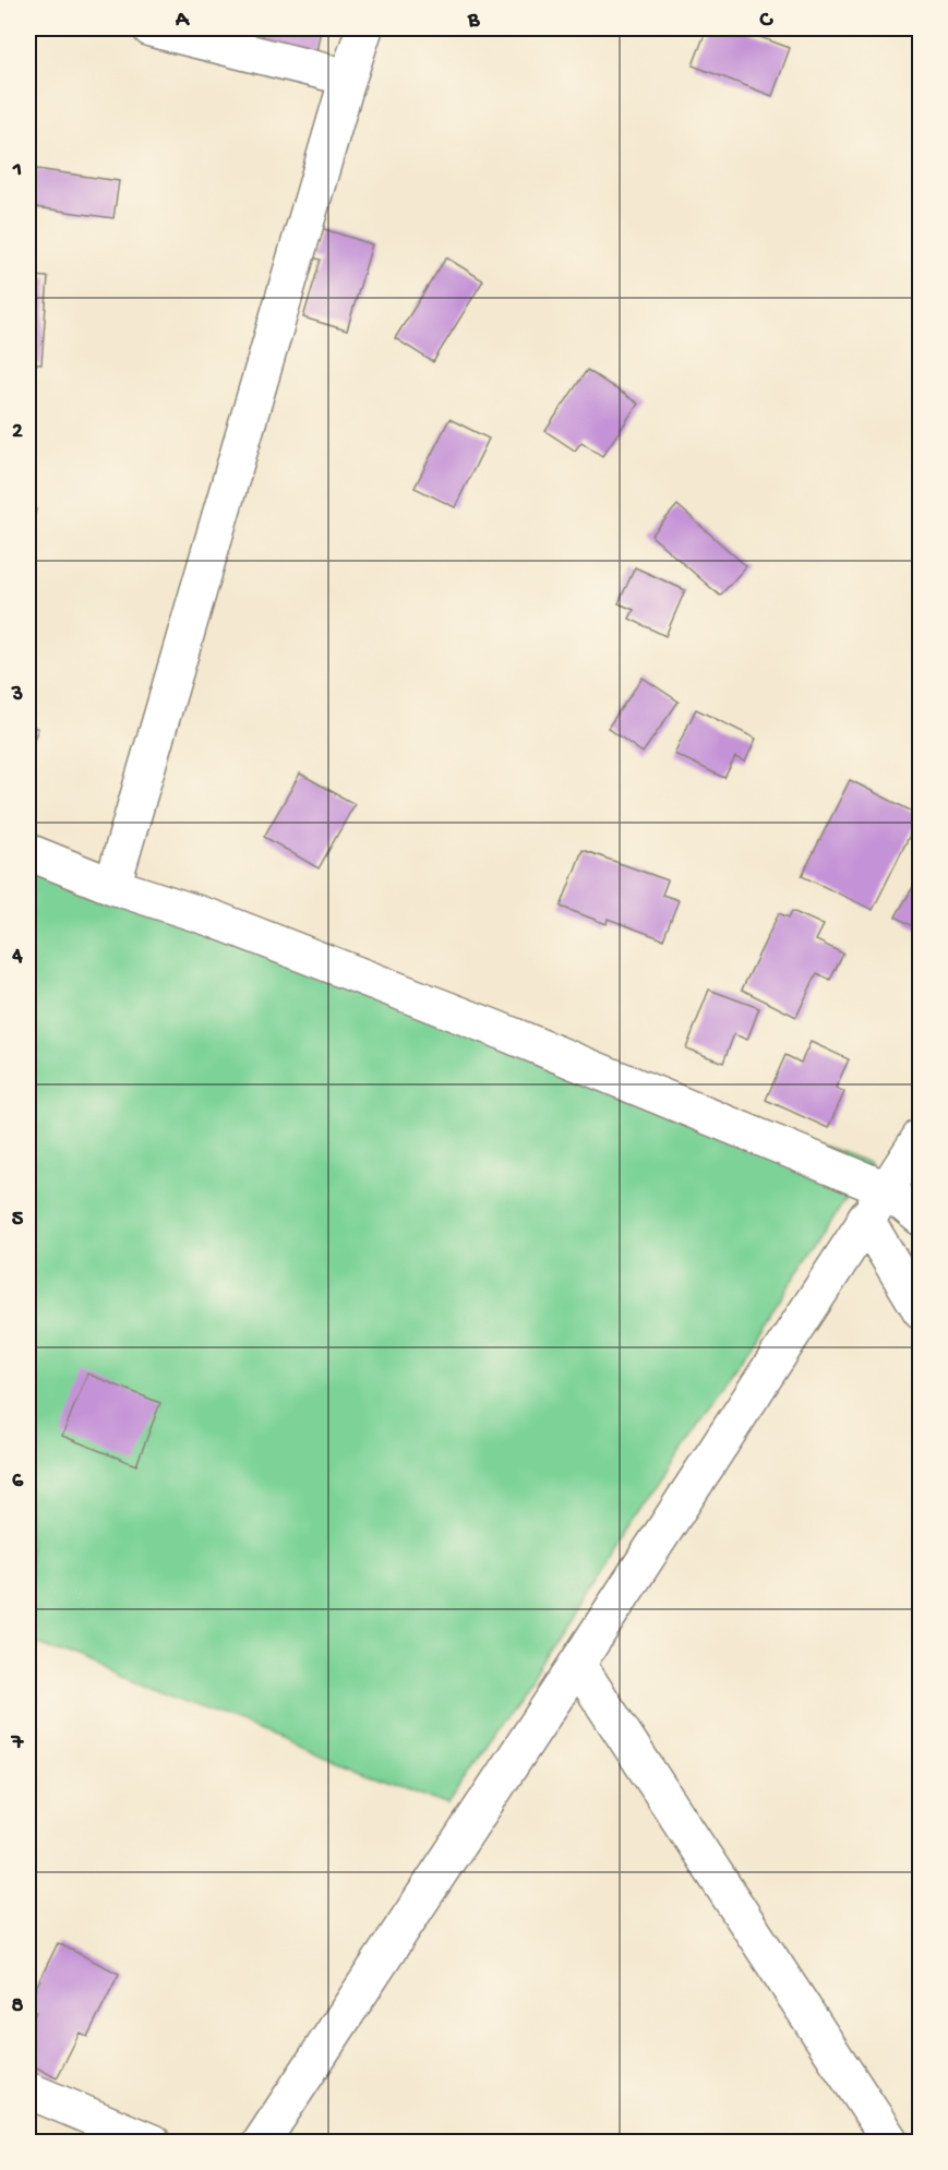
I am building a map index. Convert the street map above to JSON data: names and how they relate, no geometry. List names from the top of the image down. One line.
{"grid":{"columns":["A","B","C"],"rows":["1","2","3","4","5","6","7","8"]}}
